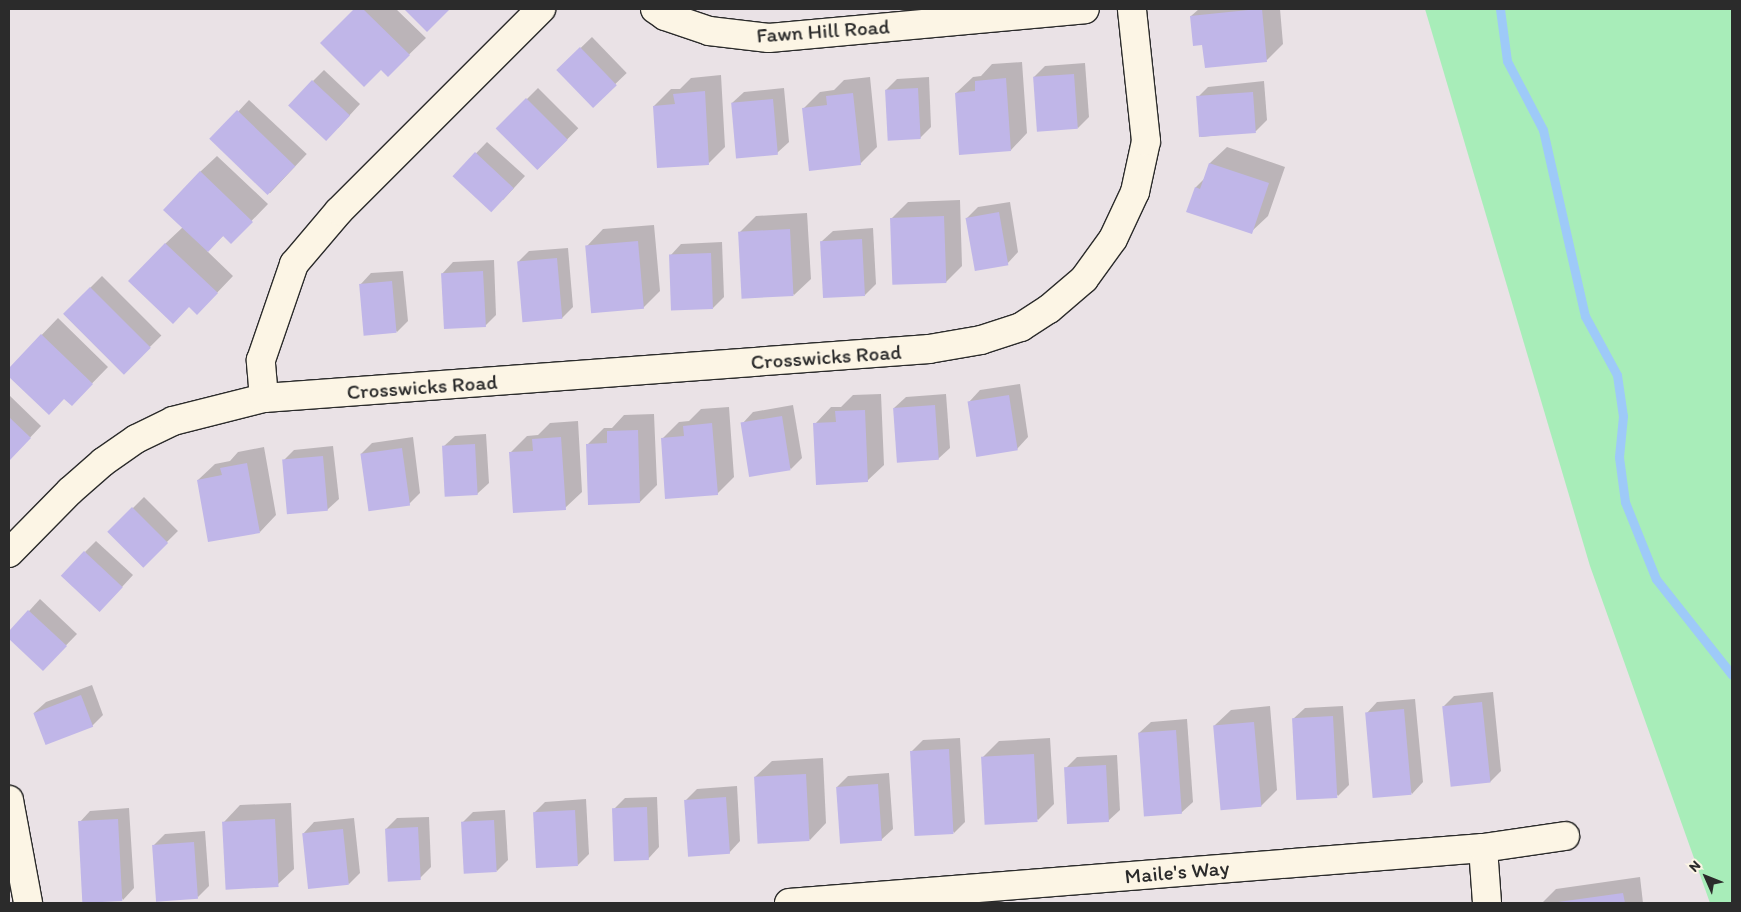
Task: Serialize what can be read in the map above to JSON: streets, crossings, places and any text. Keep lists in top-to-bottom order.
{
  "streets": {
    "street": ["Fawn Hill Road", "Crosswicks Road", "Maile's Way"]
  },
  "north": "top left"
}
